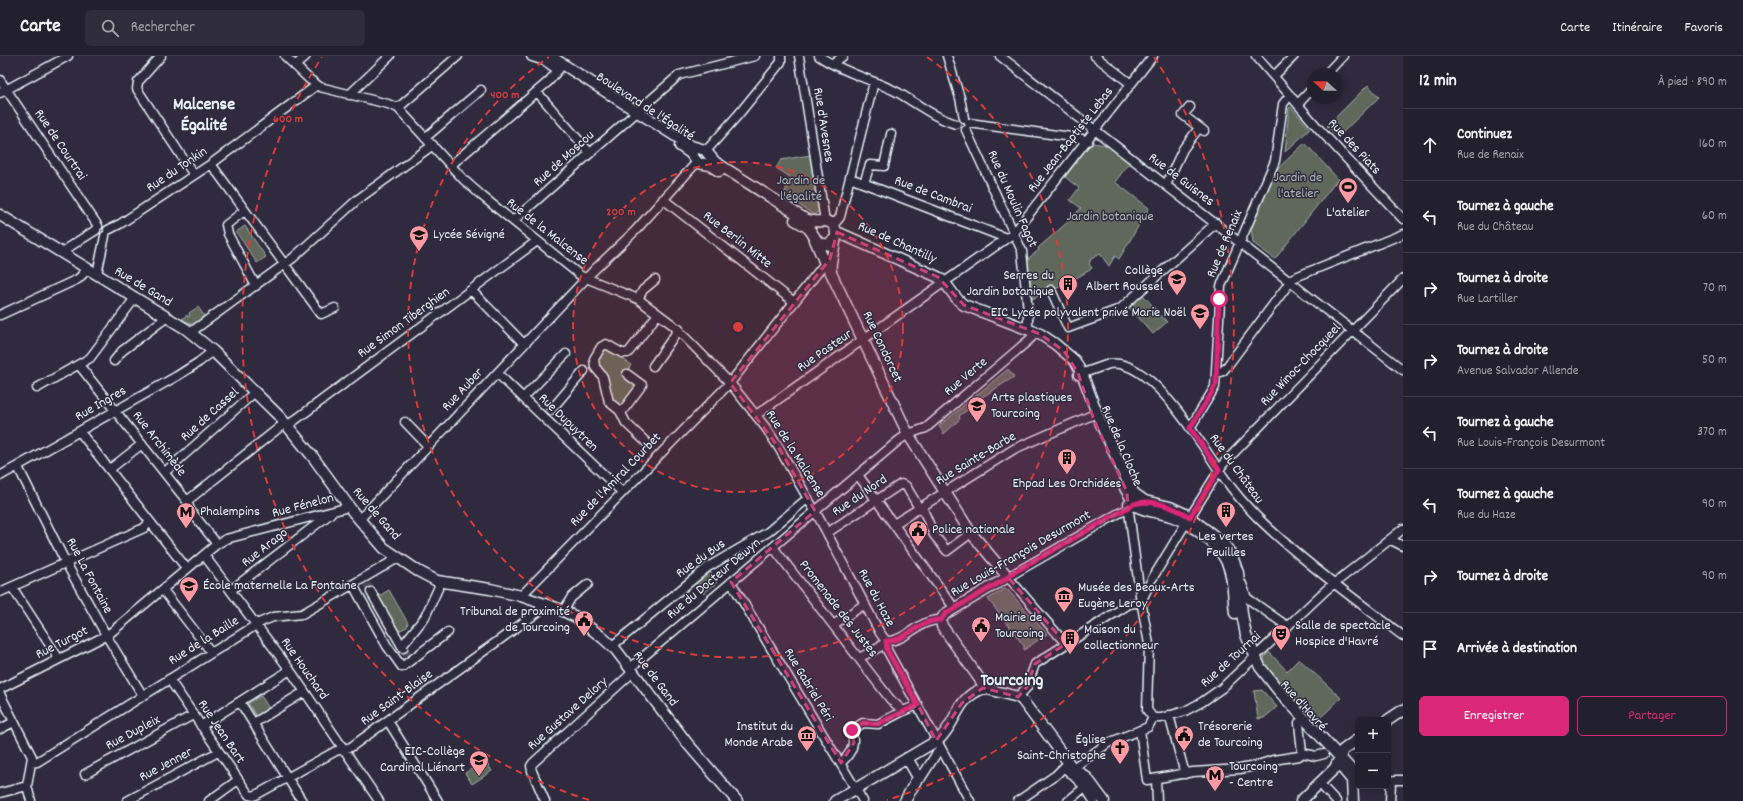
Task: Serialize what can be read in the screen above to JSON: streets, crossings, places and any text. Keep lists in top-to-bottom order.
{
  "streets": {
    "main road": [
      "Boulevard de l'Égalité",
      "Rue de Chantilly",
      "Rue de Gand",
      "Rue Condorcet",
      "Rue de la Cloche",
      "Rue Louis-François Desurmont",
      "Rue d'Havré"
    ],
    "street": [
      "Rue d'Avesnes",
      "Rue Jean-Baptiste Lebas",
      "Rue de Courtrai",
      "Rue des Piats",
      "Rue de Moscou",
      "Rue du Tonkin",
      "Rue de Guisnes",
      "Rue de Cambrai",
      "Rue du Moulin Fagot",
      "Rue de la Malcense",
      "Rue Berlin Mitte",
      "Rue de Renaix",
      "Rue Simon Tiberghien",
      "Rue Pasteur",
      "Rue Winoc-Chocqueel",
      "Rue Verte",
      "Rue Auber",
      "Rue Ingres",
      "Rue de Cassel",
      "Rue Dupuytren",
      "Rue Archimède",
      "Rue Sainte-Barbe",
      "Rue du Château",
      "Rue de l'Amiral Courbet",
      "Rue du Nord",
      "Rue Fénelon",
      "Rue Arago",
      "Rue du Bus",
      "Rue La Fontaine",
      "Rue du Docteur Dewyn",
      "Rue du Haze",
      "Promenade des Justes",
      "Rue de la Baille",
      "Rue Turgot",
      "Rue de Tournai",
      "Rue Houchard",
      "Rue Gabriel Péri",
      "Rue Saint-Blaise",
      "Rue Gustave Delory",
      "Rue Jean Bart",
      "Rue Dupleix",
      "Rue Jenner"
    ]
  },
  "crossings": [
    ["Boulevard de l'Égalité", "Rue d'Avesnes"],
    ["Boulevard de l'Égalité", "Rue de Moscou"],
    ["Boulevard de l'Égalité", "Rue de Chantilly"],
    ["Boulevard de l'Égalité", "Rue Condorcet"],
    ["Boulevard de l'Égalité", "Rue Auber"],
    ["Rue d'Avesnes", "Rue de Chantilly"],
    ["Rue d'Avesnes", "Rue Condorcet"],
    ["Rue Jean-Baptiste Lebas", "Rue de Guisnes"],
    ["Rue Jean-Baptiste Lebas", "Rue de Cambrai"],
    ["Rue Jean-Baptiste Lebas", "Rue du Moulin Fagot"],
    ["Rue Jean-Baptiste Lebas", "Rue Pasteur"],
    ["Rue des Piats", "Rue de Renaix"],
    ["Rue de Moscou", "Rue de la Malcense"],
    ["Rue de Guisnes", "Rue de Renaix"],
    ["Rue de Guisnes", "Rue Winoc-Chocqueel"],
    ["Rue de Cambrai", "Rue Pasteur"],
    ["Rue du Moulin Fagot", "Rue Verte"],
    ["Rue de la Malcense", "Rue Simon Tiberghien"],
    ["Rue de la Malcense", "Rue Pasteur"],
    ["Rue de la Malcense", "Rue Auber"],
    ["Rue de la Malcense", "Rue de l'Amiral Courbet"],
    ["Rue de la Malcense", "Rue du Bus"],
    ["Rue de la Malcense", "Rue du Docteur Dewyn"],
    ["Rue de la Malcense", "Rue du Haze"],
    ["Rue Berlin Mitte", "Rue Auber"],
    ["Rue Berlin Mitte", "Rue de l'Amiral Courbet"],
    ["Rue de Chantilly", "Rue Condorcet"],
    ["Rue de Chantilly", "Rue Pasteur"],
    ["Rue de Renaix", "Rue du Château"],
    ["Rue de Gand", "Rue Simon Tiberghien"],
    ["Rue de Gand", "Rue Auber"],
    ["Rue de Gand", "Rue Ingres"],
    ["Rue de Gand", "Rue de Cassel"],
    ["Rue de Gand", "Rue de l'Amiral Courbet"],
    ["Rue de Gand", "Rue Fénelon"],
    ["Rue de Gand", "Rue du Bus"],
    ["Rue de Gand", "Rue du Docteur Dewyn"],
    ["Rue de Gand", "Rue de la Baille"],
    ["Rue de Gand", "Rue Saint-Blaise"],
    ["Rue de Gand", "Rue Gustave Delory"],
    ["Rue Simon Tiberghien", "Rue Archimède"],
    ["Rue Condorcet", "Rue Pasteur"],
    ["Rue Condorcet", "Rue Verte"],
    ["Rue Condorcet", "Rue Sainte-Barbe"],
    ["Rue Condorcet", "Rue de l'Amiral Courbet"],
    ["Rue Condorcet", "Rue Louis-François Desurmont"],
    ["Rue Winoc-Chocqueel", "Rue de la Cloche"],
    ["Rue Winoc-Chocqueel", "Rue du Château"],
    ["Rue Verte", "Rue du Docteur Dewyn"],
    ["Rue Auber", "Rue Dupuytren"],
    ["Rue Ingres", "Rue Archimède"],
    ["Rue Ingres", "Rue La Fontaine"],
    ["Rue de Cassel", "Rue Archimède"],
    ["Rue Dupuytren", "Rue de l'Amiral Courbet"],
    ["Rue Archimède", "Rue Fénelon"],
    ["Rue de la Cloche", "Rue Sainte-Barbe"],
    ["Rue de la Cloche", "Rue du Château"],
    ["Rue de la Cloche", "Rue Louis-François Desurmont"],
    ["Rue de la Cloche", "Rue de Tournai"],
    ["Rue Sainte-Barbe", "Rue du Nord"],
    ["Rue du Château", "Rue de Tournai"],
    ["Rue du Nord", "Rue du Haze"],
    ["Rue Fénelon", "Rue Arago"],
    ["Rue Fénelon", "Rue Turgot"],
    ["Rue Fénelon", "Rue Houchard"],
    ["Rue Arago", "Rue Houchard"],
    ["Rue Louis-François Desurmont", "Rue du Haze"],
    ["Rue Louis-François Desurmont", "Promenade des Justes"],
    ["Rue La Fontaine", "Rue de la Baille"],
    ["Rue La Fontaine", "Rue Turgot"],
    ["Rue du Docteur Dewyn", "Rue du Haze"],
    ["Rue du Docteur Dewyn", "Promenade des Justes"],
    ["Rue du Docteur Dewyn", "Rue Gabriel Péri"],
    ["Rue du Docteur Dewyn", "Rue Gustave Delory"],
    ["Rue de la Baille", "Rue Houchard"],
    ["Rue de la Baille", "Rue Jean Bart"],
    ["Rue Turgot", "Rue Houchard"],
    ["Rue de Tournai", "Rue d'Havré"],
    ["Rue Houchard", "Rue Saint-Blaise"],
    ["Rue Saint-Blaise", "Rue Jean Bart"],
    ["Rue Jean Bart", "Rue Dupleix"],
    ["Rue Jean Bart", "Rue Jenner"]
  ],
  "districts": ["Malcense Égalité", "Tourcoing"],
  "parks": ["Jardin de l'atelier", "Jardin de l'égalité", "Jardin botanique"],
  "places": {
    "sports": ["L'atelier"],
    "school or university": [
      "Lycée Sévigné",
      "Collège Albert Roussel",
      "EIC Lycée polyvalent privé Marie Noël",
      "Arts plastiques Tourcoing",
      "École maternelle La Fontaine",
      "EIC-Collège Cardinal Liénart"
    ],
    "building": [
      "Serres du Jardin botanique",
      "Ehpad Les Orchidées",
      "Les vertes Feuilles",
      "Maison du collectionneur"
    ],
    "metro station": ["Phalempins", "Tourcoing - Centre"],
    "public building": [
      "Police nationale",
      "Tribunal de proximité de Tourcoing",
      "Mairie de Tourcoing",
      "Trésorerie de Tourcoing"
    ],
    "museum": ["Musée des Beaux-Arts Eugène Leroy", "Institut du Monde Arabe"],
    "theatre": ["Salle de spectacle Hospice d'Havré"],
    "church": ["Église Saint-Christophe"]
  },
  "north": "left",
  "page": {
    "header": "Carte",
    "search": "Rechercher",
    "nav": ["Carte", "Itinéraire", "Favoris"],
    "heading": ["12 min", "À pied · 890 m"],
    "list": [
      ["Continuez", "Rue de Renaix", "160 m"],
      ["Tournez à gauche", "Rue du Château", "60 m"],
      ["Tournez à droite", "Rue Lartiller", "70 m"],
      ["Tournez à droite", "Avenue Salvador Allende", "50 m"],
      ["Tournez à gauche", "Rue Louis-François Desurmont", "370 m"],
      ["Tournez à gauche", "Rue du Haze", "90 m"],
      ["Tournez à droite", "90 m"],
      "Arrivée à destination"
    ],
    "buttons": ["Enregistrer", "Partager"],
    "map_buttons": ["+", "−"]
  },
  "rings": ["400 m", "600 m", "200 m"]
}
